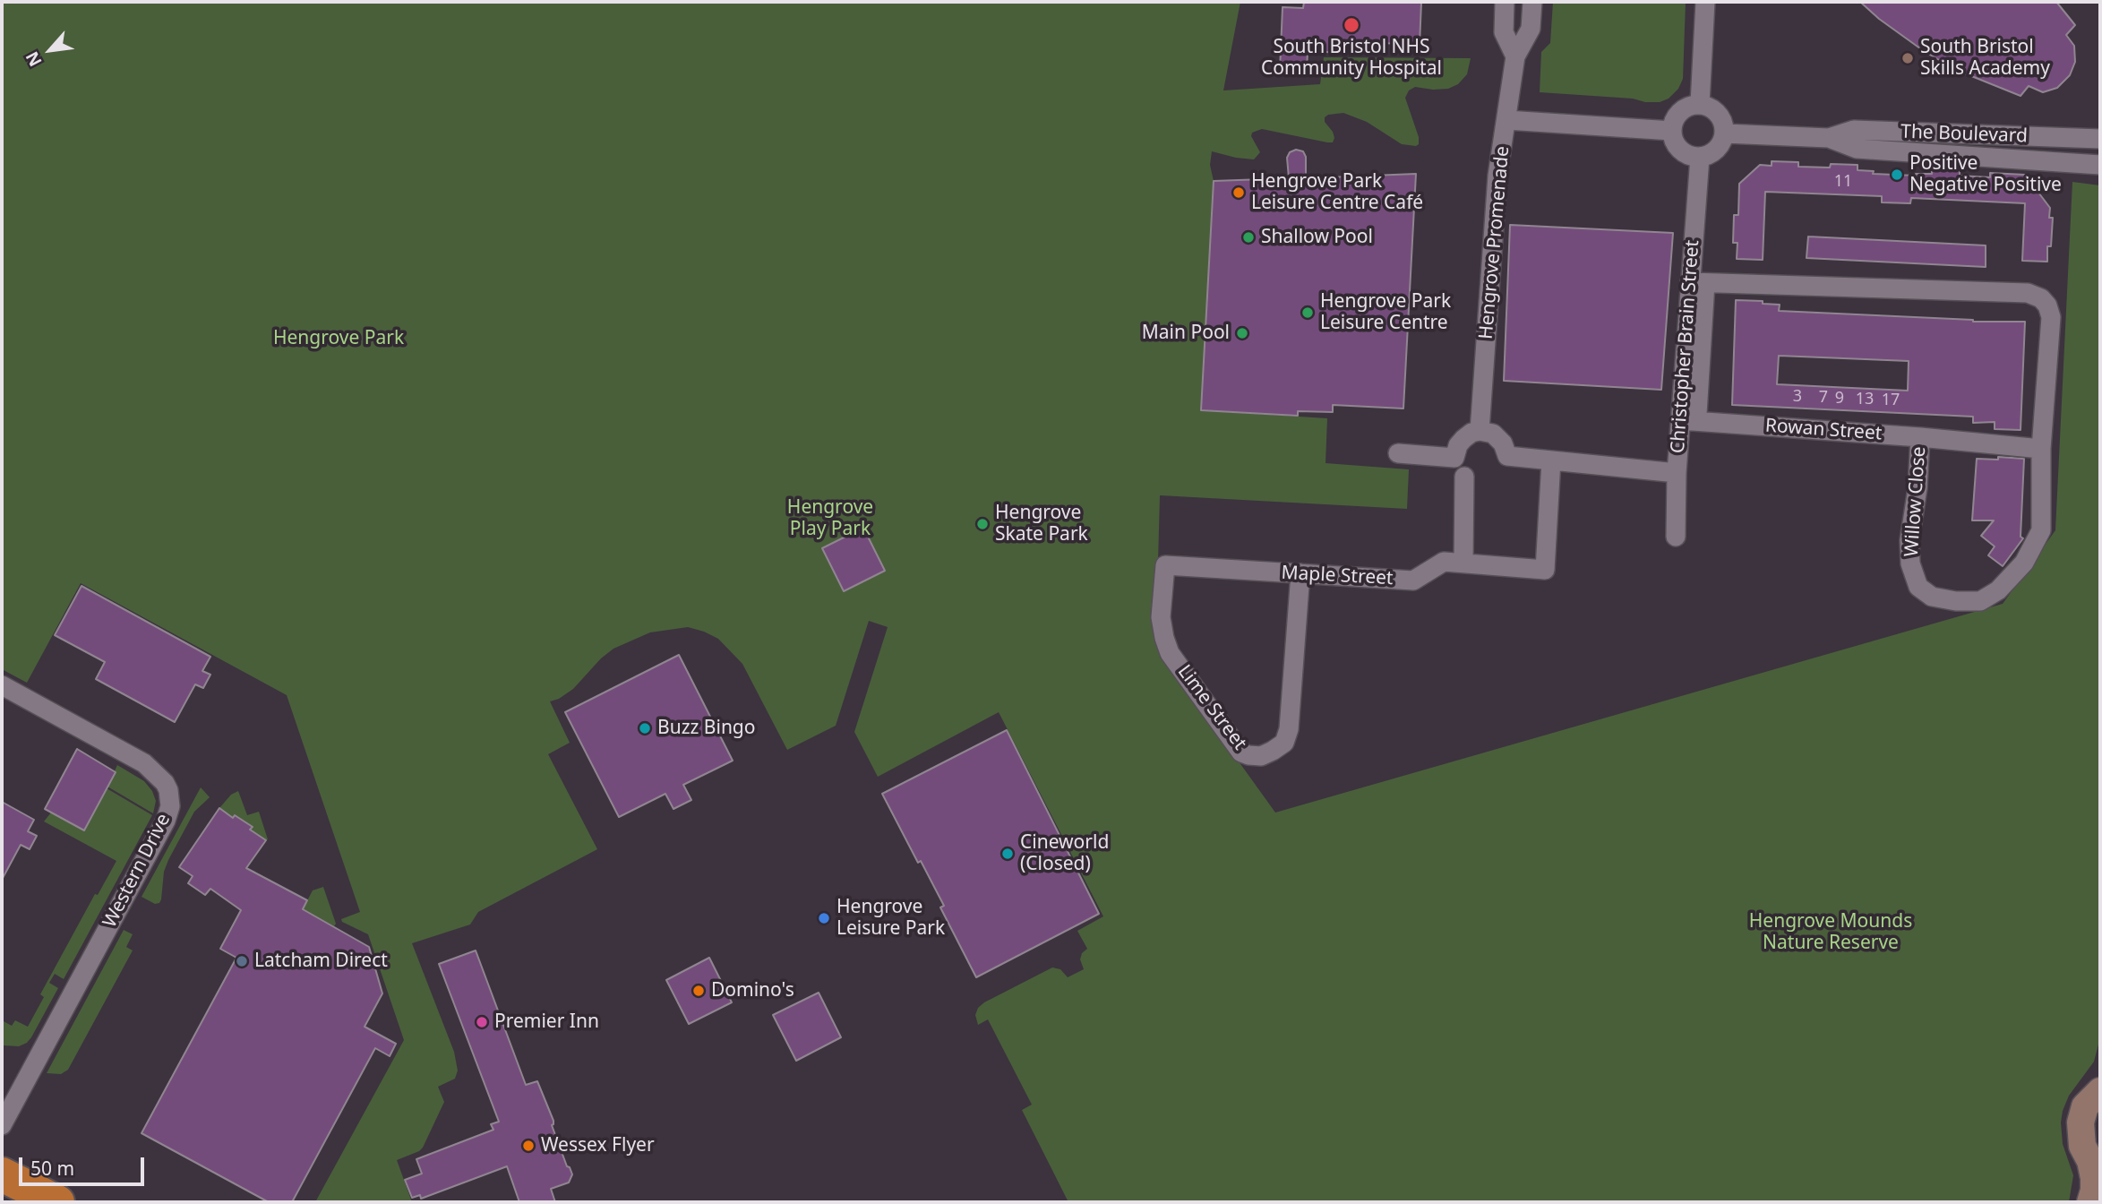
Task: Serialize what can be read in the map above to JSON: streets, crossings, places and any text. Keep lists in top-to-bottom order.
{
  "streets": {
    "street": [
      "The Boulevard",
      "Hengrove Promenade",
      "Christopher Brain Street",
      "Rowan Street",
      "Willow Close",
      "Maple Street",
      "Lime Street",
      "Western Drive"
    ]
  },
  "crossings": [
    ["The Boulevard", "Christopher Brain Street"],
    ["Christopher Brain Street", "Rowan Street"],
    ["Rowan Street", "Willow Close"],
    ["Maple Street", "Lime Street"]
  ],
  "parks": ["Hengrove Park", "Hengrove Play Park", "Hengrove Mounds Nature Reserve"],
  "places": [
    "South Bristol NHS Community Hospital",
    "South Bristol Skills Academy",
    "Positive Negative Positive",
    "Hengrove Park Leisure Centre Café",
    "Shallow Pool",
    "Hengrove Park Leisure Centre",
    "Main Pool",
    "Hengrove Skate Park",
    "Buzz Bingo",
    "Cineworld (Closed)",
    "Hengrove Leisure Park",
    "Latcham Direct",
    "Domino's",
    "Premier Inn",
    "Wessex Flyer"
  ],
  "house_numbers": [
    "11",
    "3",
    "7",
    "9",
    "13",
    "17"
  ],
  "scale_bar": "50 m",
  "north": "bottom left"
}
